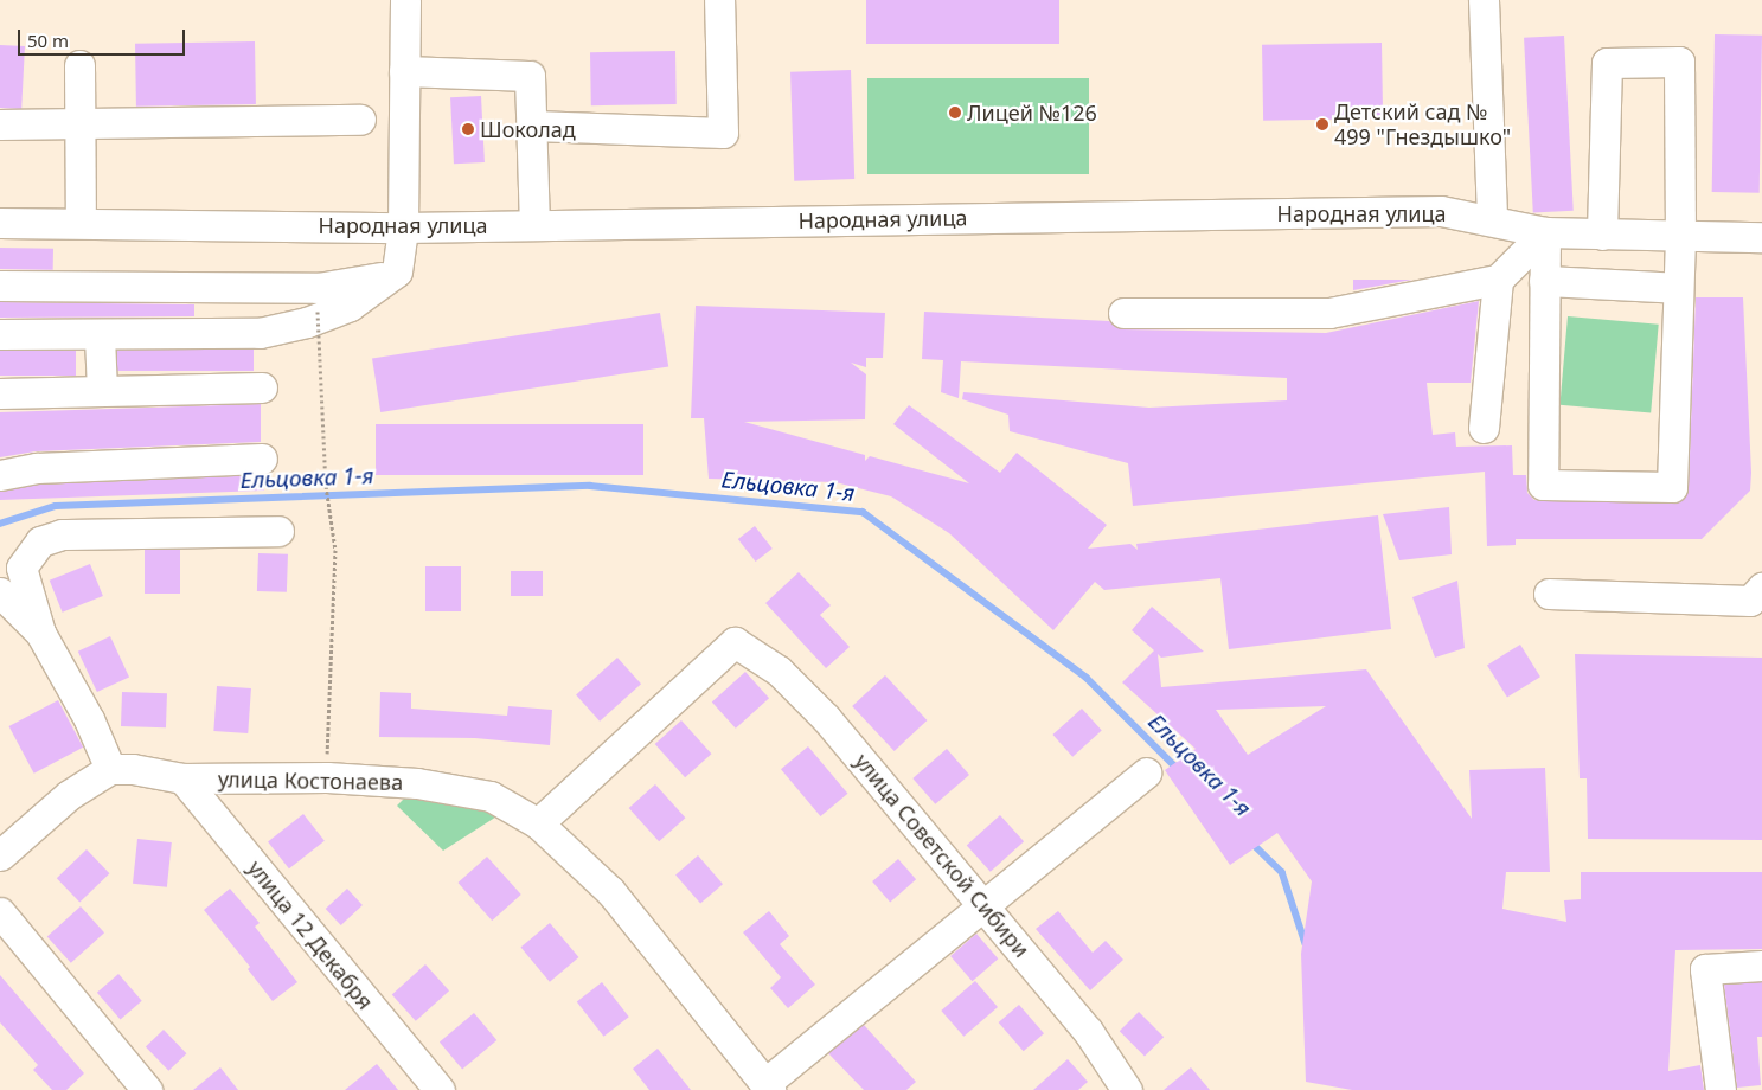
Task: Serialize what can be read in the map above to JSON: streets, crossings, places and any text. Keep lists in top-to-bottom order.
{
  "streets": {
    "street": [
      "Народная улица",
      "улица Костонаева",
      "улица Советской Сибири",
      "улица 12 Декабря"
    ]
  },
  "crossings": [
    ["улица Костонаева", "улица Советской Сибири"],
    ["улица Костонаева", "улица 12 Декабря"]
  ],
  "water": ["Ельцовка 1-я"],
  "places": ["Лицей №126", "Детский сад № 499 \"Гнездышко\"", "Шоколад"],
  "scale_bar": "50 m"
}
